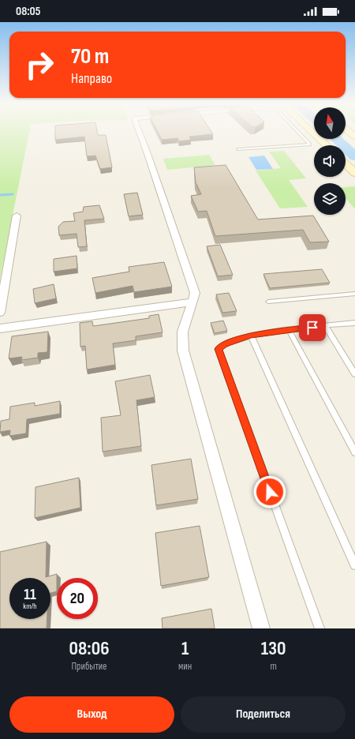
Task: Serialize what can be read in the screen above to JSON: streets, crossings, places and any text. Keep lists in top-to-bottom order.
{
  "north": "top",
  "page": {
    "status": "08:05",
    "turn": ["70 m", "Направо"],
    "speed": "11 km/h",
    "limit": "20",
    "eta": [
      "08:06",
      "Прибытие",
      "1",
      "мин",
      "130",
      "m"
    ],
    "buttons": ["Выход", "Поделиться"]
  }
}
